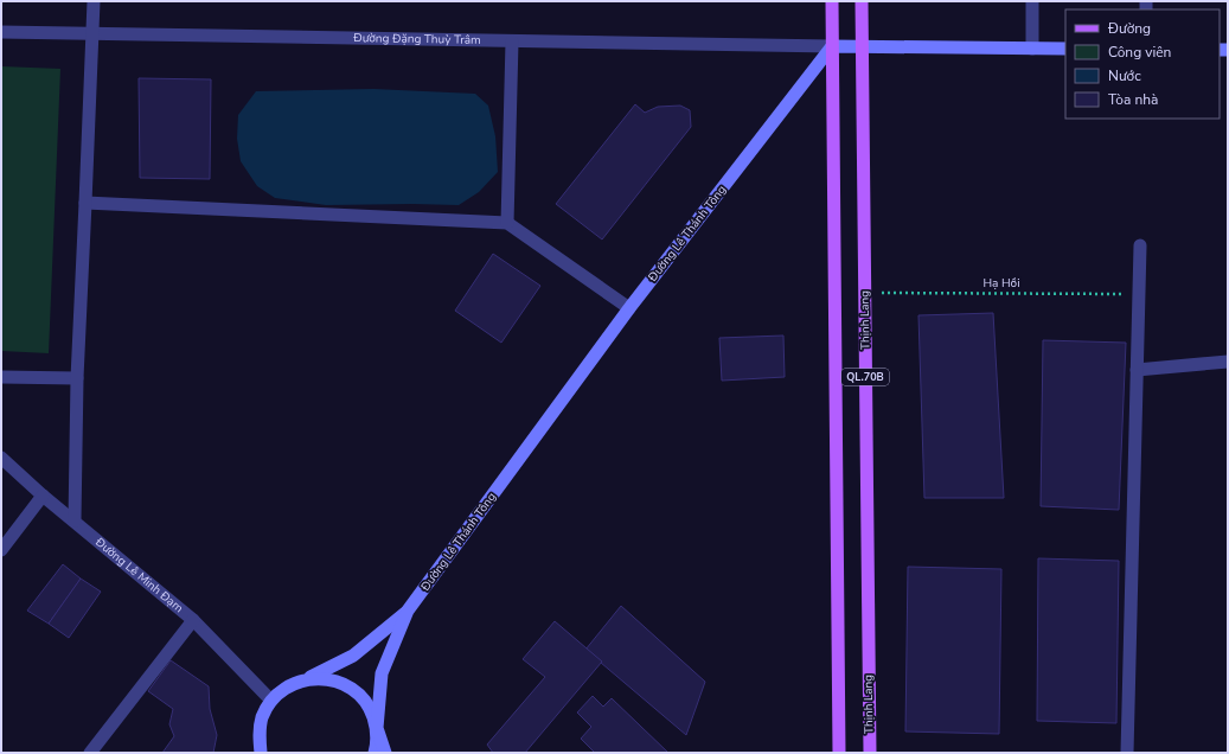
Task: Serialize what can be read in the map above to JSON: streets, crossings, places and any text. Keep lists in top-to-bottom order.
{
  "streets": {
    "main road": ["Đường Lê Thánh Tông", "Thịnh Lang", "QL.70B"],
    "street": ["Đường Đặng Thuỳ Trâm", "Đường Lê Minh Đạm"],
    "path": ["Hạ Hồi"]
  },
  "crossings": [
    ["Đường Đặng Thuỳ Trâm", "Đường Lê Thánh Tông"],
    ["Đường Đặng Thuỳ Trâm", "QL.70B"],
    ["Đường Lê Thánh Tông", "QL.70B"],
    ["Đường Lê Thánh Tông", "Đường Lê Minh Đạm"],
    ["Hạ Hồi", "Thịnh Lang"]
  ],
  "legend": [
    "Đường",
    "Công viên",
    "Nước",
    "Tòa nhà"
  ]
}
